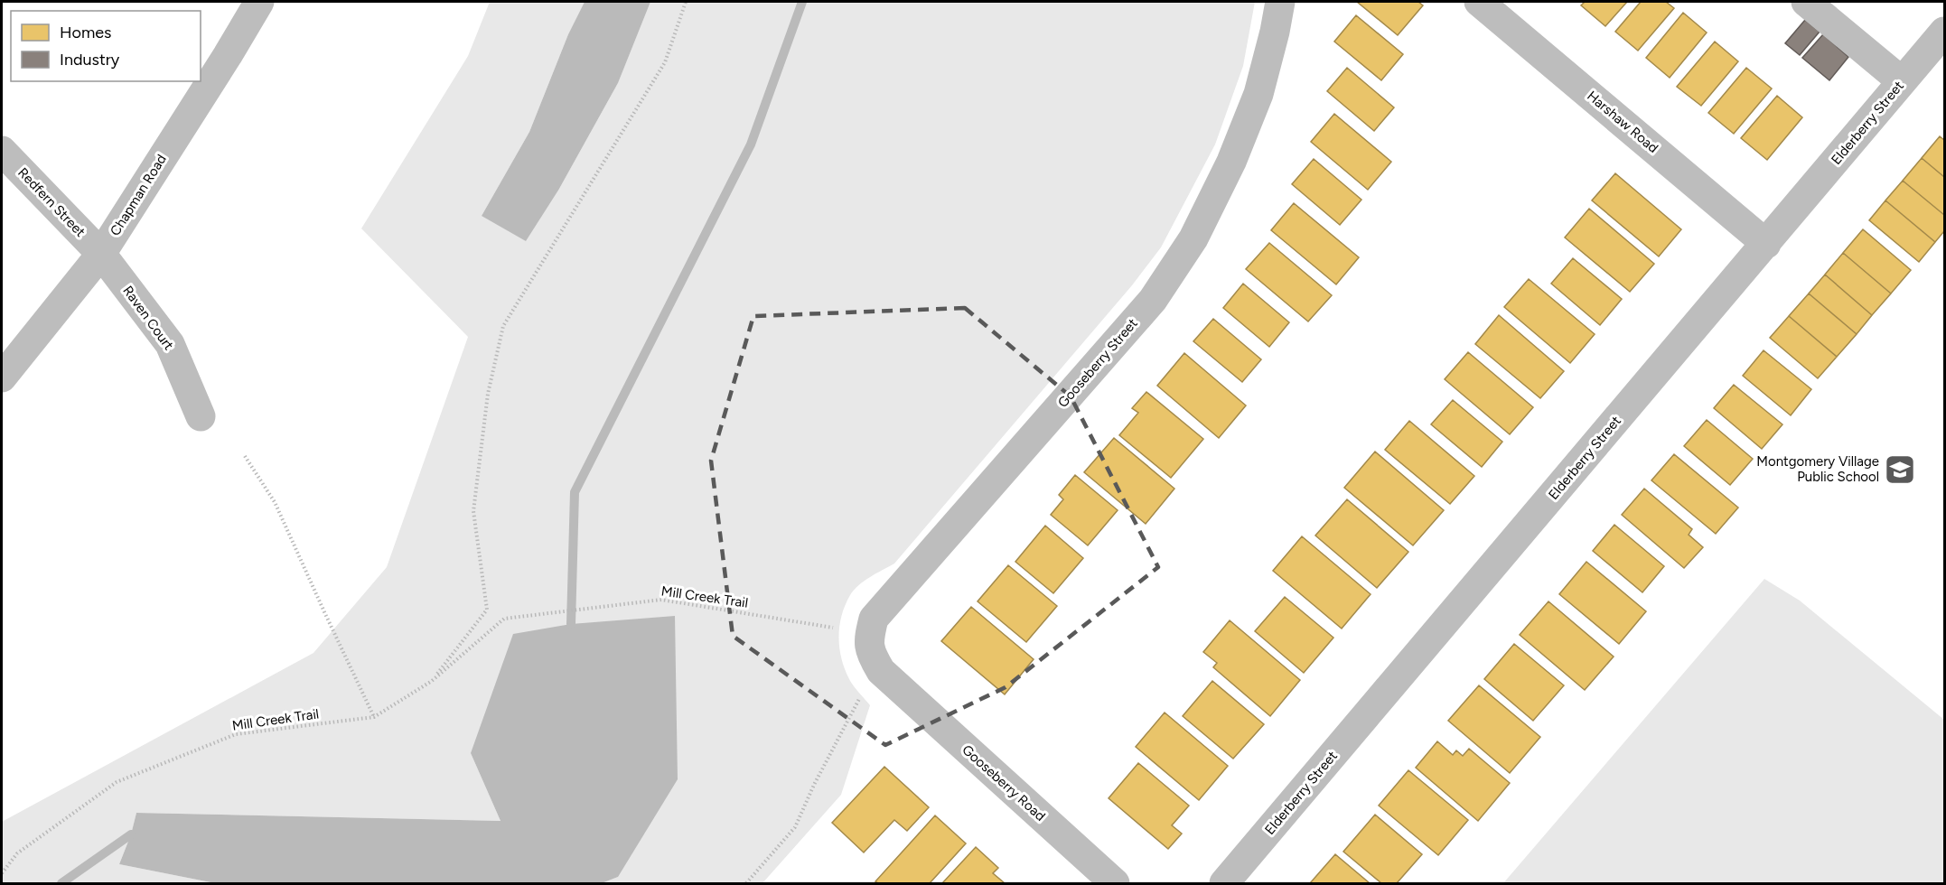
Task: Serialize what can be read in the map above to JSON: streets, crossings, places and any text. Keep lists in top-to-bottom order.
{
  "streets": {
    "street": [
      "Harshaw Road",
      "Elderberry Street",
      "Chapman Road",
      "Redfern Street",
      "Raven Court",
      "Gooseberry Street",
      "Gooseberry Road"
    ],
    "path": ["Mill Creek Trail"]
  },
  "crossings": [
    ["Harshaw Road", "Elderberry Street"],
    ["Chapman Road", "Redfern Street"],
    ["Chapman Road", "Raven Court"],
    ["Redfern Street", "Raven Court"],
    ["Gooseberry Street", "Gooseberry Road"]
  ],
  "places": {
    "school or university": ["Montgomery Village Public School"]
  },
  "legend": ["Homes", "Industry"]
}
